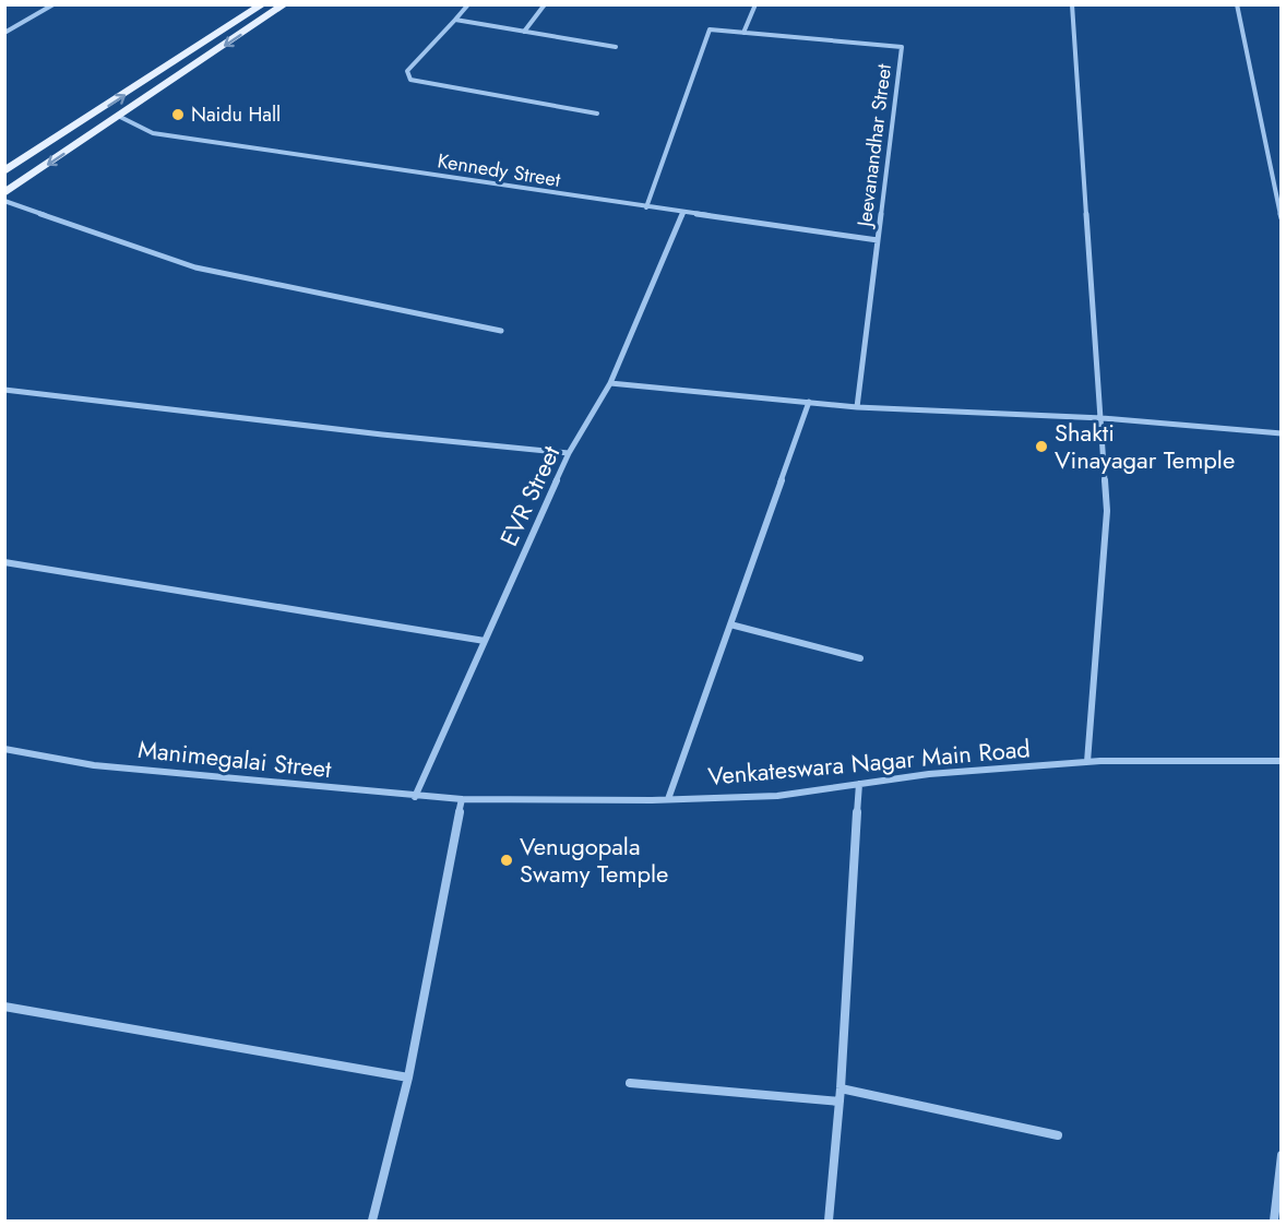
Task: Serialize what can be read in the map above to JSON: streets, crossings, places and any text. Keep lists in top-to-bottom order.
{
  "streets": {
    "street": [
      "Jeevanandhar Street",
      "Kennedy Street",
      "EVR Street",
      "Manimegalai Street",
      "Venkateswara Nagar Main Road"
    ]
  },
  "crossings": [
    ["Jeevanandhar Street", "Kennedy Street"],
    ["Kennedy Street", "EVR Street"],
    ["EVR Street", "Manimegalai Street"],
    ["Manimegalai Street", "Venkateswara Nagar Main Road"]
  ],
  "places": ["Naidu Hall", "Shakti Vinayagar Temple", "Venugopala Swamy Temple"]
}
